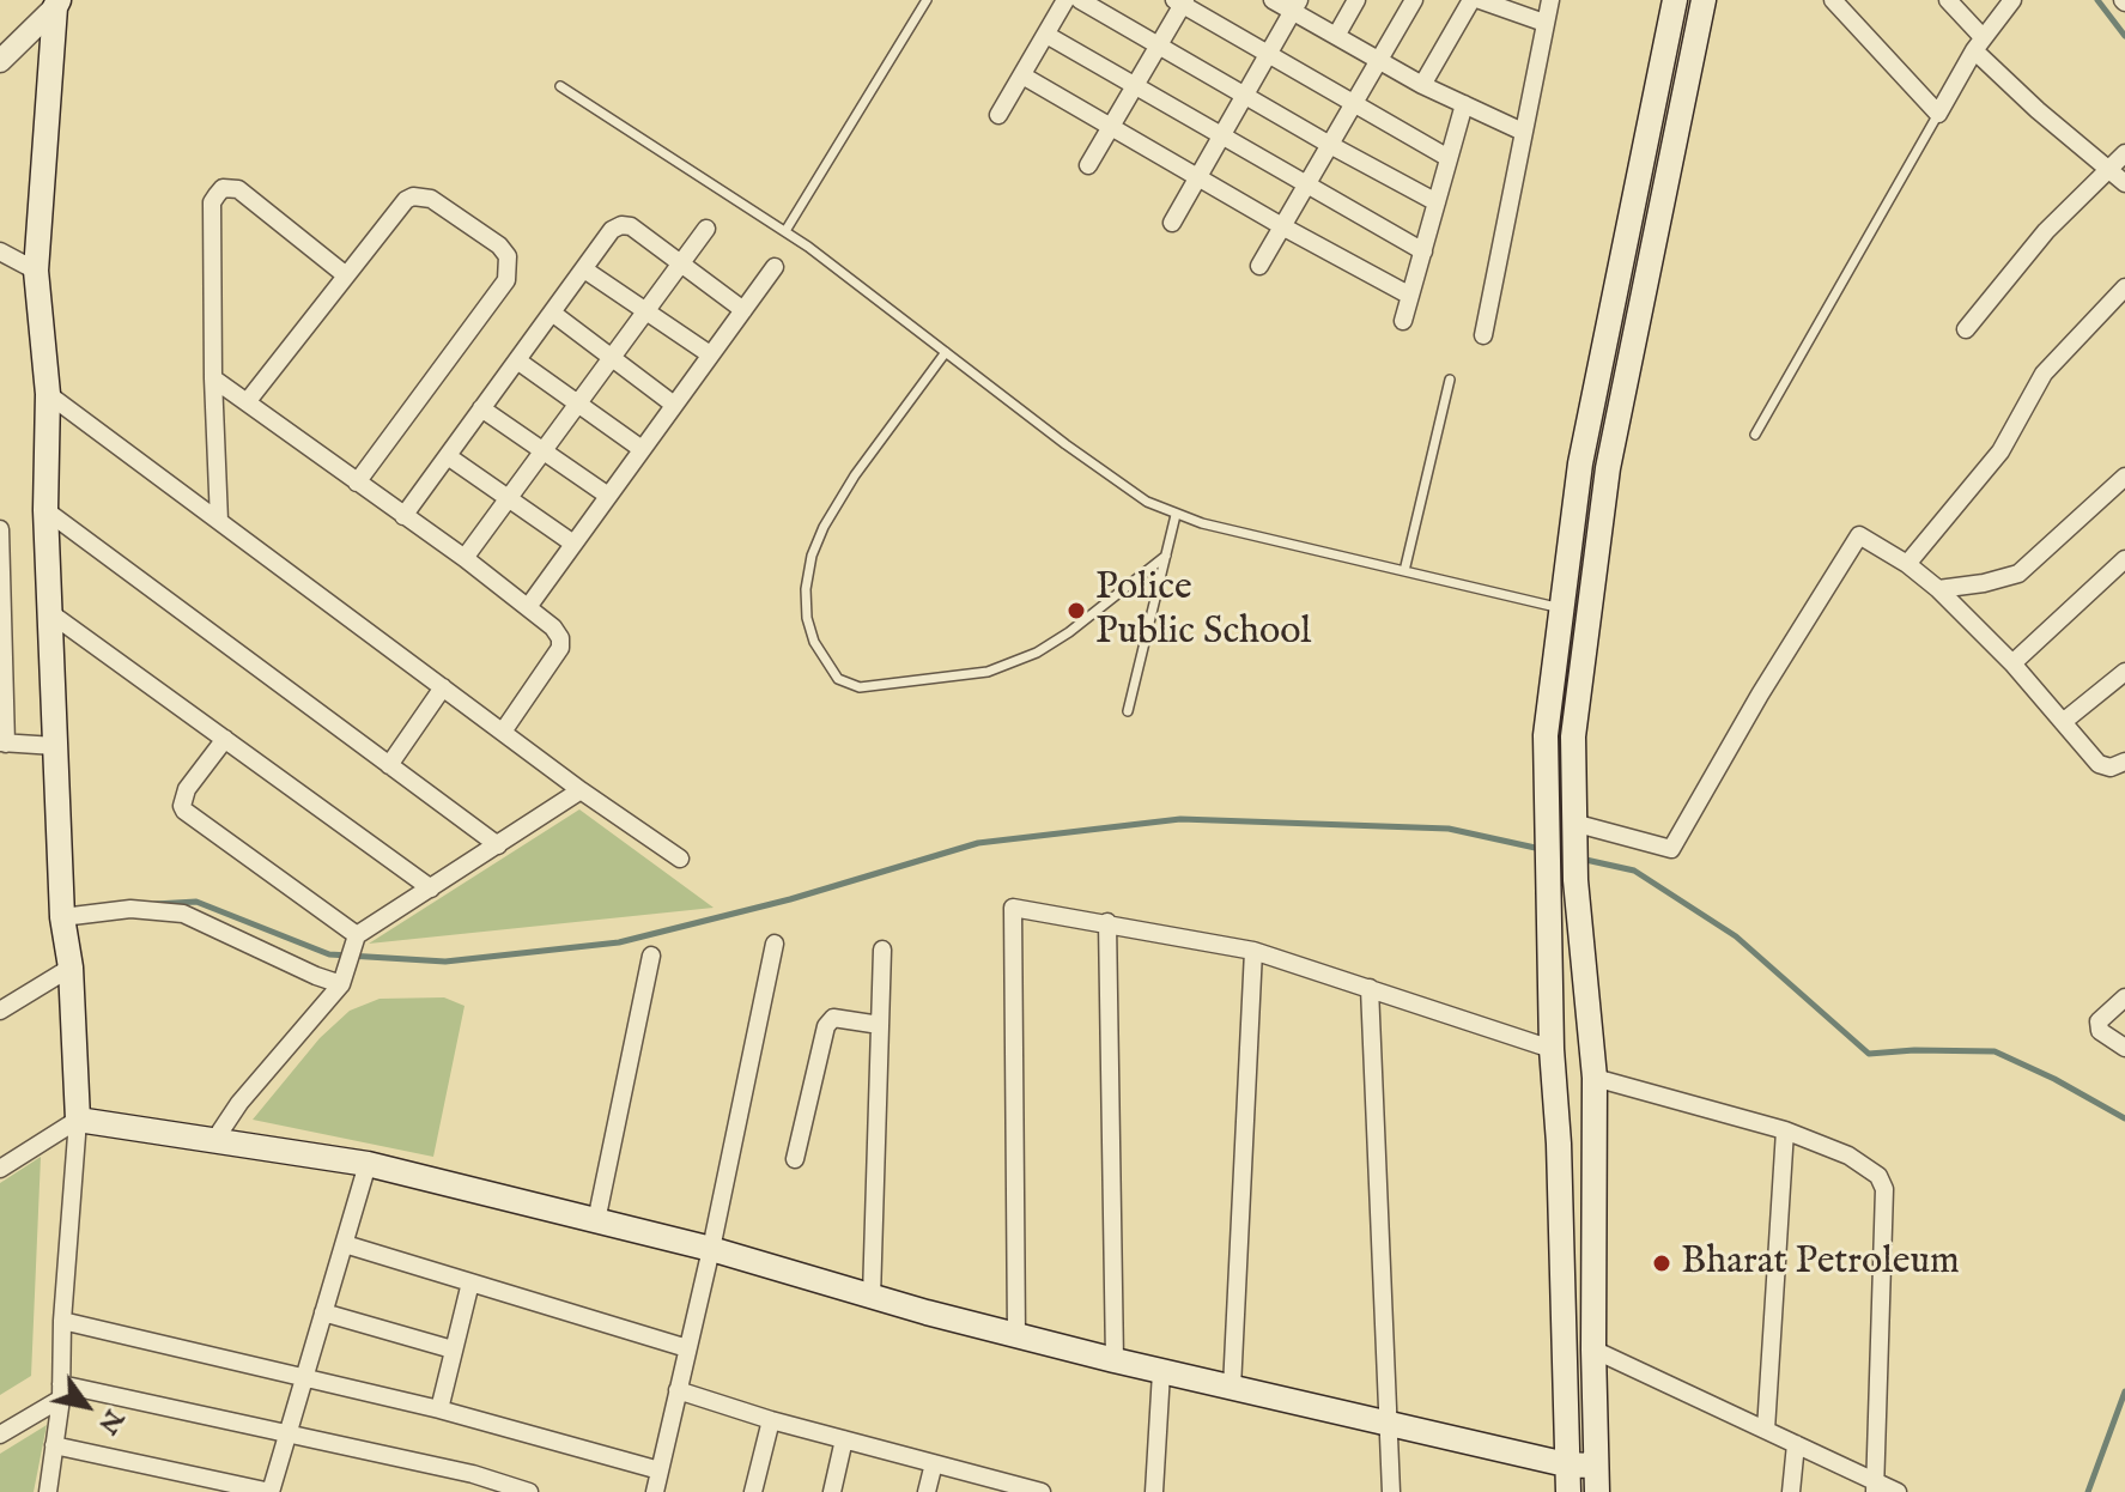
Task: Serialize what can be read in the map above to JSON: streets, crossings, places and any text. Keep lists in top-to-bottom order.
{
  "places": ["Police Public School", "Bharat Petroleum"],
  "north": "bottom right"
}
